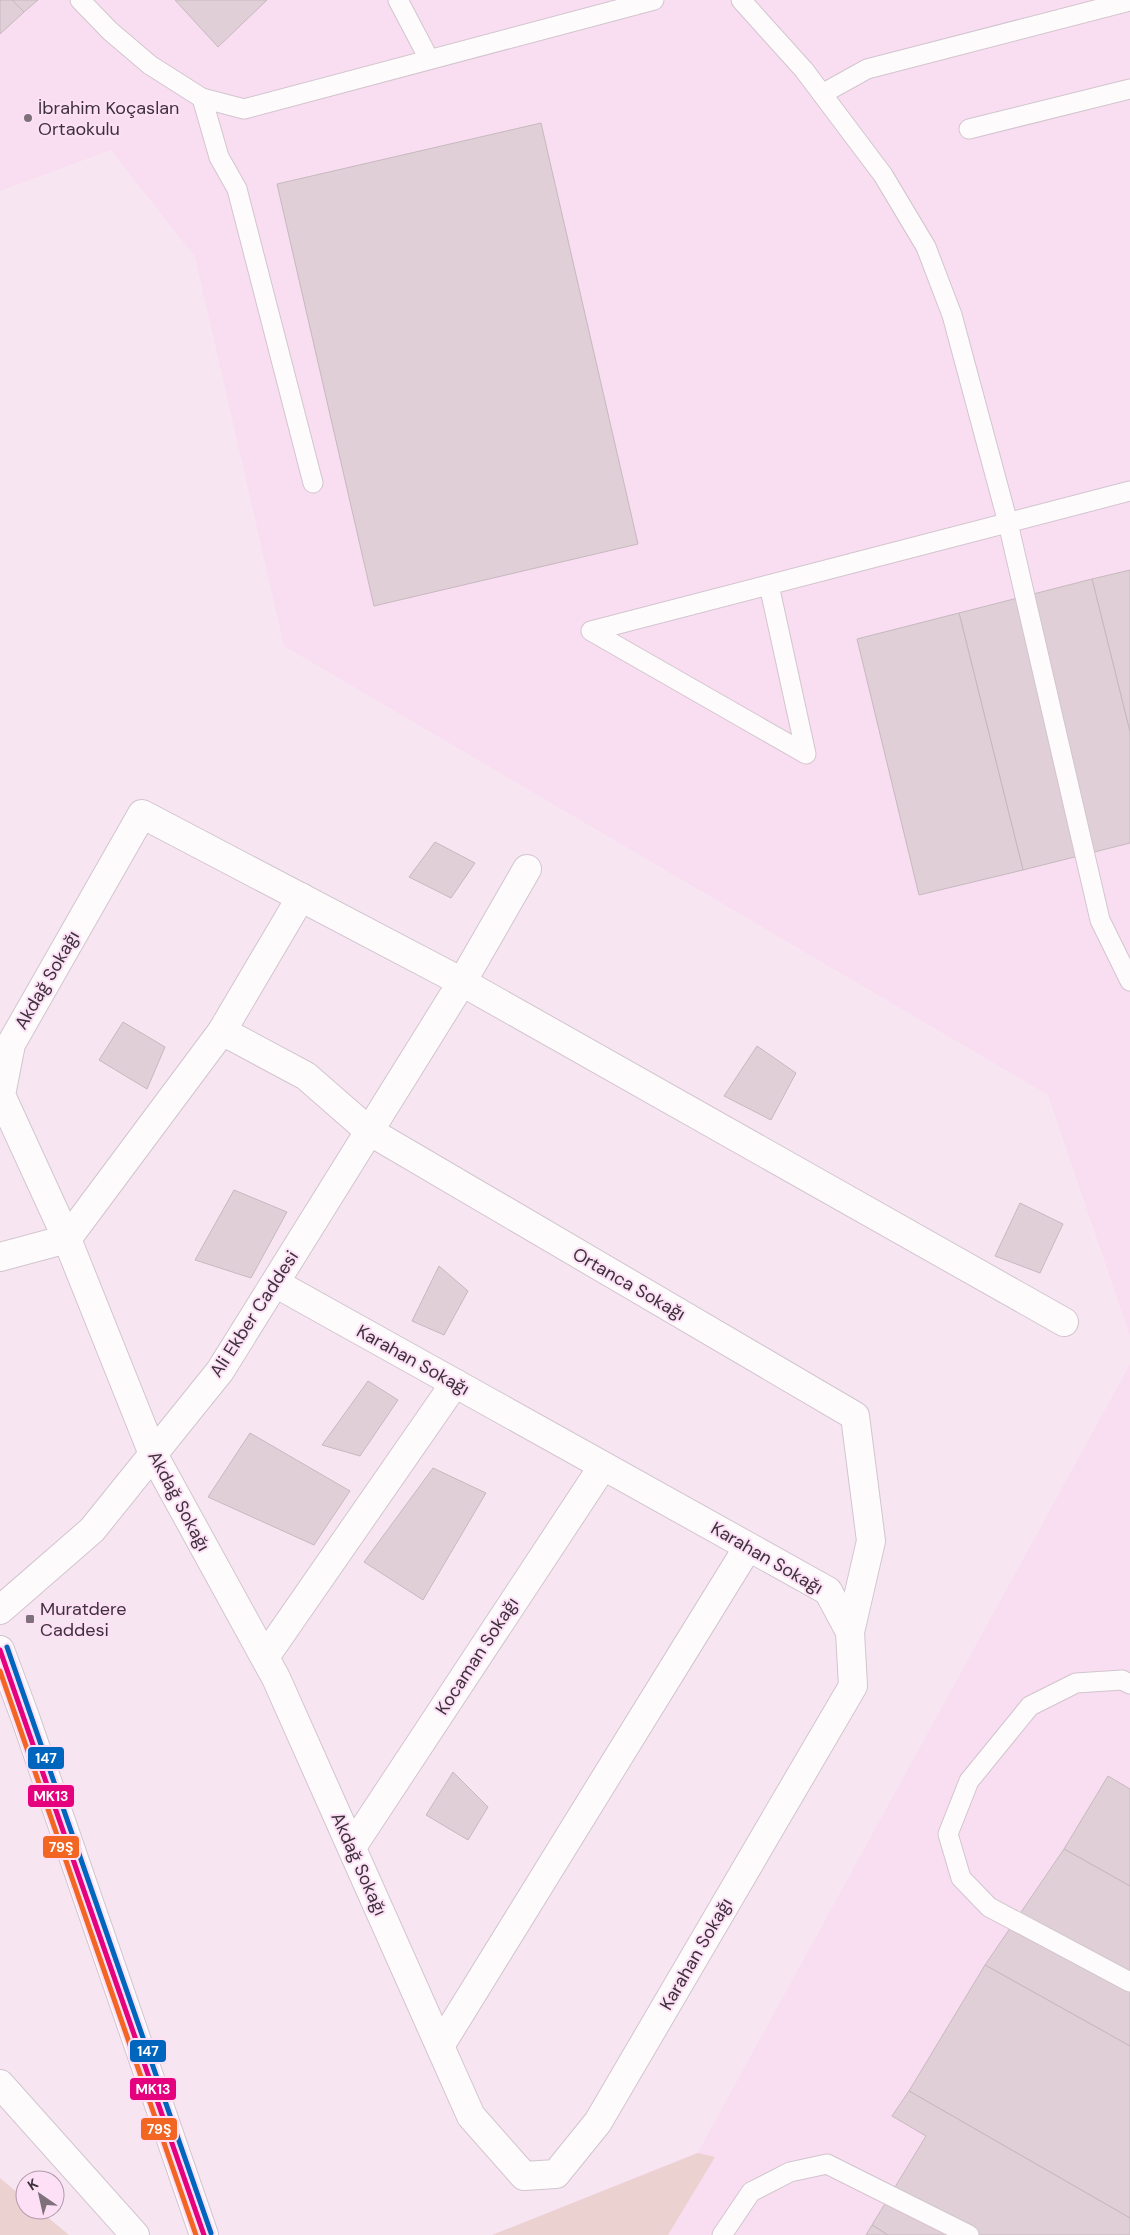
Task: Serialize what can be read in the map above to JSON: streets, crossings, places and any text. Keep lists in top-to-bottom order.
{
  "streets": {
    "street": [
      "Akdağ Sokağı",
      "Ortanca Sokağı",
      "Ali Ekber Caddesi",
      "Karahan Sokağı",
      "Kocaman Sokağı"
    ]
  },
  "crossings": [
    ["Akdağ Sokağı", "Ali Ekber Caddesi"],
    ["Akdağ Sokağı", "Karahan Sokağı"],
    ["Akdağ Sokağı", "Kocaman Sokağı"],
    ["Ortanca Sokağı", "Ali Ekber Caddesi"],
    ["Ortanca Sokağı", "Karahan Sokağı"],
    ["Ali Ekber Caddesi", "Karahan Sokağı"],
    ["Karahan Sokağı", "Kocaman Sokağı"]
  ],
  "places": {
    "other": ["İbrahim Koçaslan Ortaokulu"],
    "transit": ["Muratdere Caddesi"]
  },
  "lines": ["transit line 147", "transit line MK13", "transit line 79Ş"],
  "north": "top left"
}
